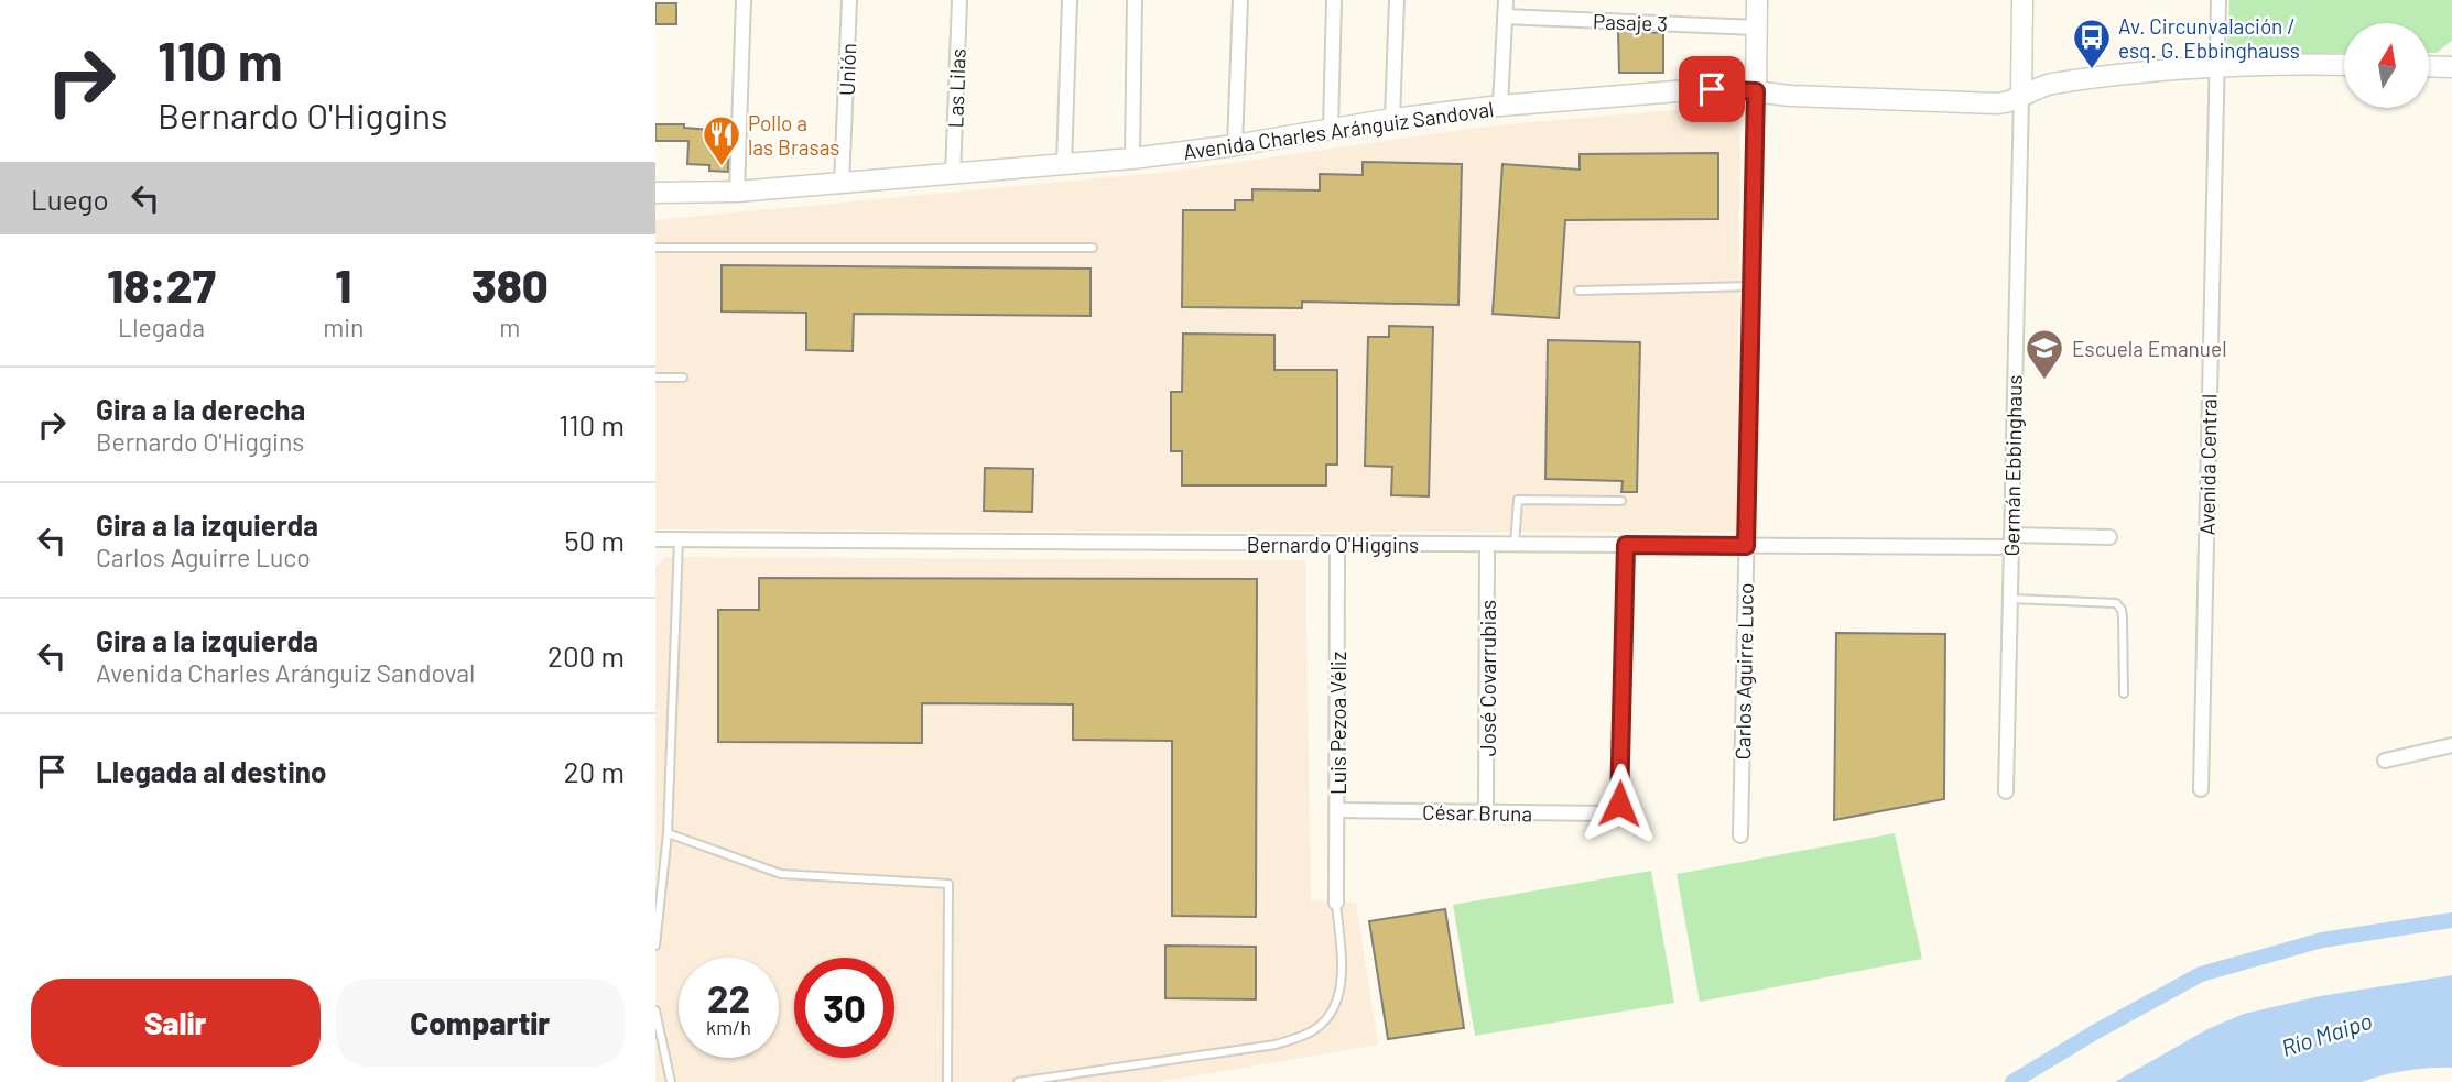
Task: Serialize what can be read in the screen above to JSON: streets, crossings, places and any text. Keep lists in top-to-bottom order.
{
  "streets": {
    "street": [
      "Pasaje 3",
      "Unión",
      "Las Lilas",
      "Avenida Charles Aránguiz Sandoval",
      "Avenida Central",
      "Germán Ebbinghaus",
      "Bernardo O'Higgins",
      "Carlos Aguirre Luco",
      "José Covarrubias",
      "Luis Pezoa Véliz",
      "César Bruna"
    ]
  },
  "crossings": [
    ["Pasaje 3", "Carlos Aguirre Luco"],
    ["Unión", "Avenida Charles Aránguiz Sandoval"],
    ["Las Lilas", "Avenida Charles Aránguiz Sandoval"],
    ["Avenida Charles Aránguiz Sandoval", "Avenida Central"],
    ["Avenida Charles Aránguiz Sandoval", "Germán Ebbinghaus"],
    ["Avenida Charles Aránguiz Sandoval", "Carlos Aguirre Luco"],
    ["Germán Ebbinghaus", "Bernardo O'Higgins"],
    ["Bernardo O'Higgins", "Carlos Aguirre Luco"],
    ["Bernardo O'Higgins", "José Covarrubias"],
    ["Bernardo O'Higgins", "Luis Pezoa Véliz"],
    ["Bernardo O'Higgins", "César Bruna"],
    ["José Covarrubias", "César Bruna"],
    ["Luis Pezoa Véliz", "César Bruna"]
  ],
  "water": ["Río Maipo"],
  "places": {
    "bus stop": ["Av. Circunvalación / esq. G. Ebbinghauss"],
    "restaurant": ["Pollo a las Brasas"],
    "school or university": ["Escuela Emanuel"]
  },
  "north": "top",
  "page": {
    "turn": ["110 m", "Bernardo O'Higgins"],
    "then": "Luego",
    "eta": [
      "18:27",
      "Llegada",
      "1",
      "min",
      "380",
      "m"
    ],
    "list": [
      {
        "name": "Gira a la derecha",
        "note": "Bernardo O'Higgins",
        "value": "110 m"
      },
      {
        "name": "Gira a la izquierda",
        "note": "Carlos Aguirre Luco",
        "value": "50 m"
      },
      {
        "name": "Gira a la izquierda",
        "note": "Avenida Charles Aránguiz Sandoval",
        "value": "200 m"
      },
      {
        "name": "Llegada al destino",
        "value": "20 m"
      }
    ],
    "speed": "22 km/h",
    "limit": "30",
    "buttons": ["Salir", "Compartir"]
  }
}
